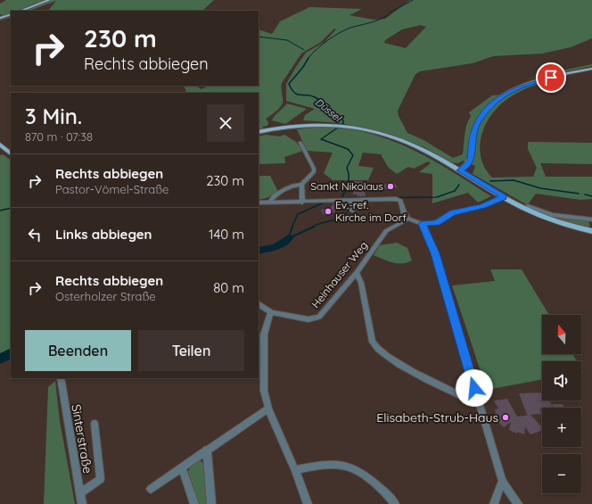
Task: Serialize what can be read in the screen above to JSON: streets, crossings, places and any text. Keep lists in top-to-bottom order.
{
  "streets": {
    "street": ["Heinhauser Weg", "Sinterstraße"]
  },
  "water": ["Düssel"],
  "places": ["Sankt Nikolaus", "Ev.-ref. Kirche im Dorf", "Elisabeth-Strub-Haus"],
  "north": "top",
  "page": {
    "turn": ["230 m", "Rechts abbiegen"],
    "heading": ["3 Min.", "870 m · 07:38"],
    "list": [
      {
        "name": "Rechts abbiegen",
        "note": "Pastor-Vömel-Straße",
        "value": "230 m"
      },
      {
        "name": "Links abbiegen",
        "value": "140 m"
      },
      {
        "name": "Rechts abbiegen",
        "note": "Osterholzer Straße",
        "value": "80 m"
      }
    ],
    "map_buttons": ["+", "−"],
    "buttons": ["Beenden", "Teilen"]
  }
}
